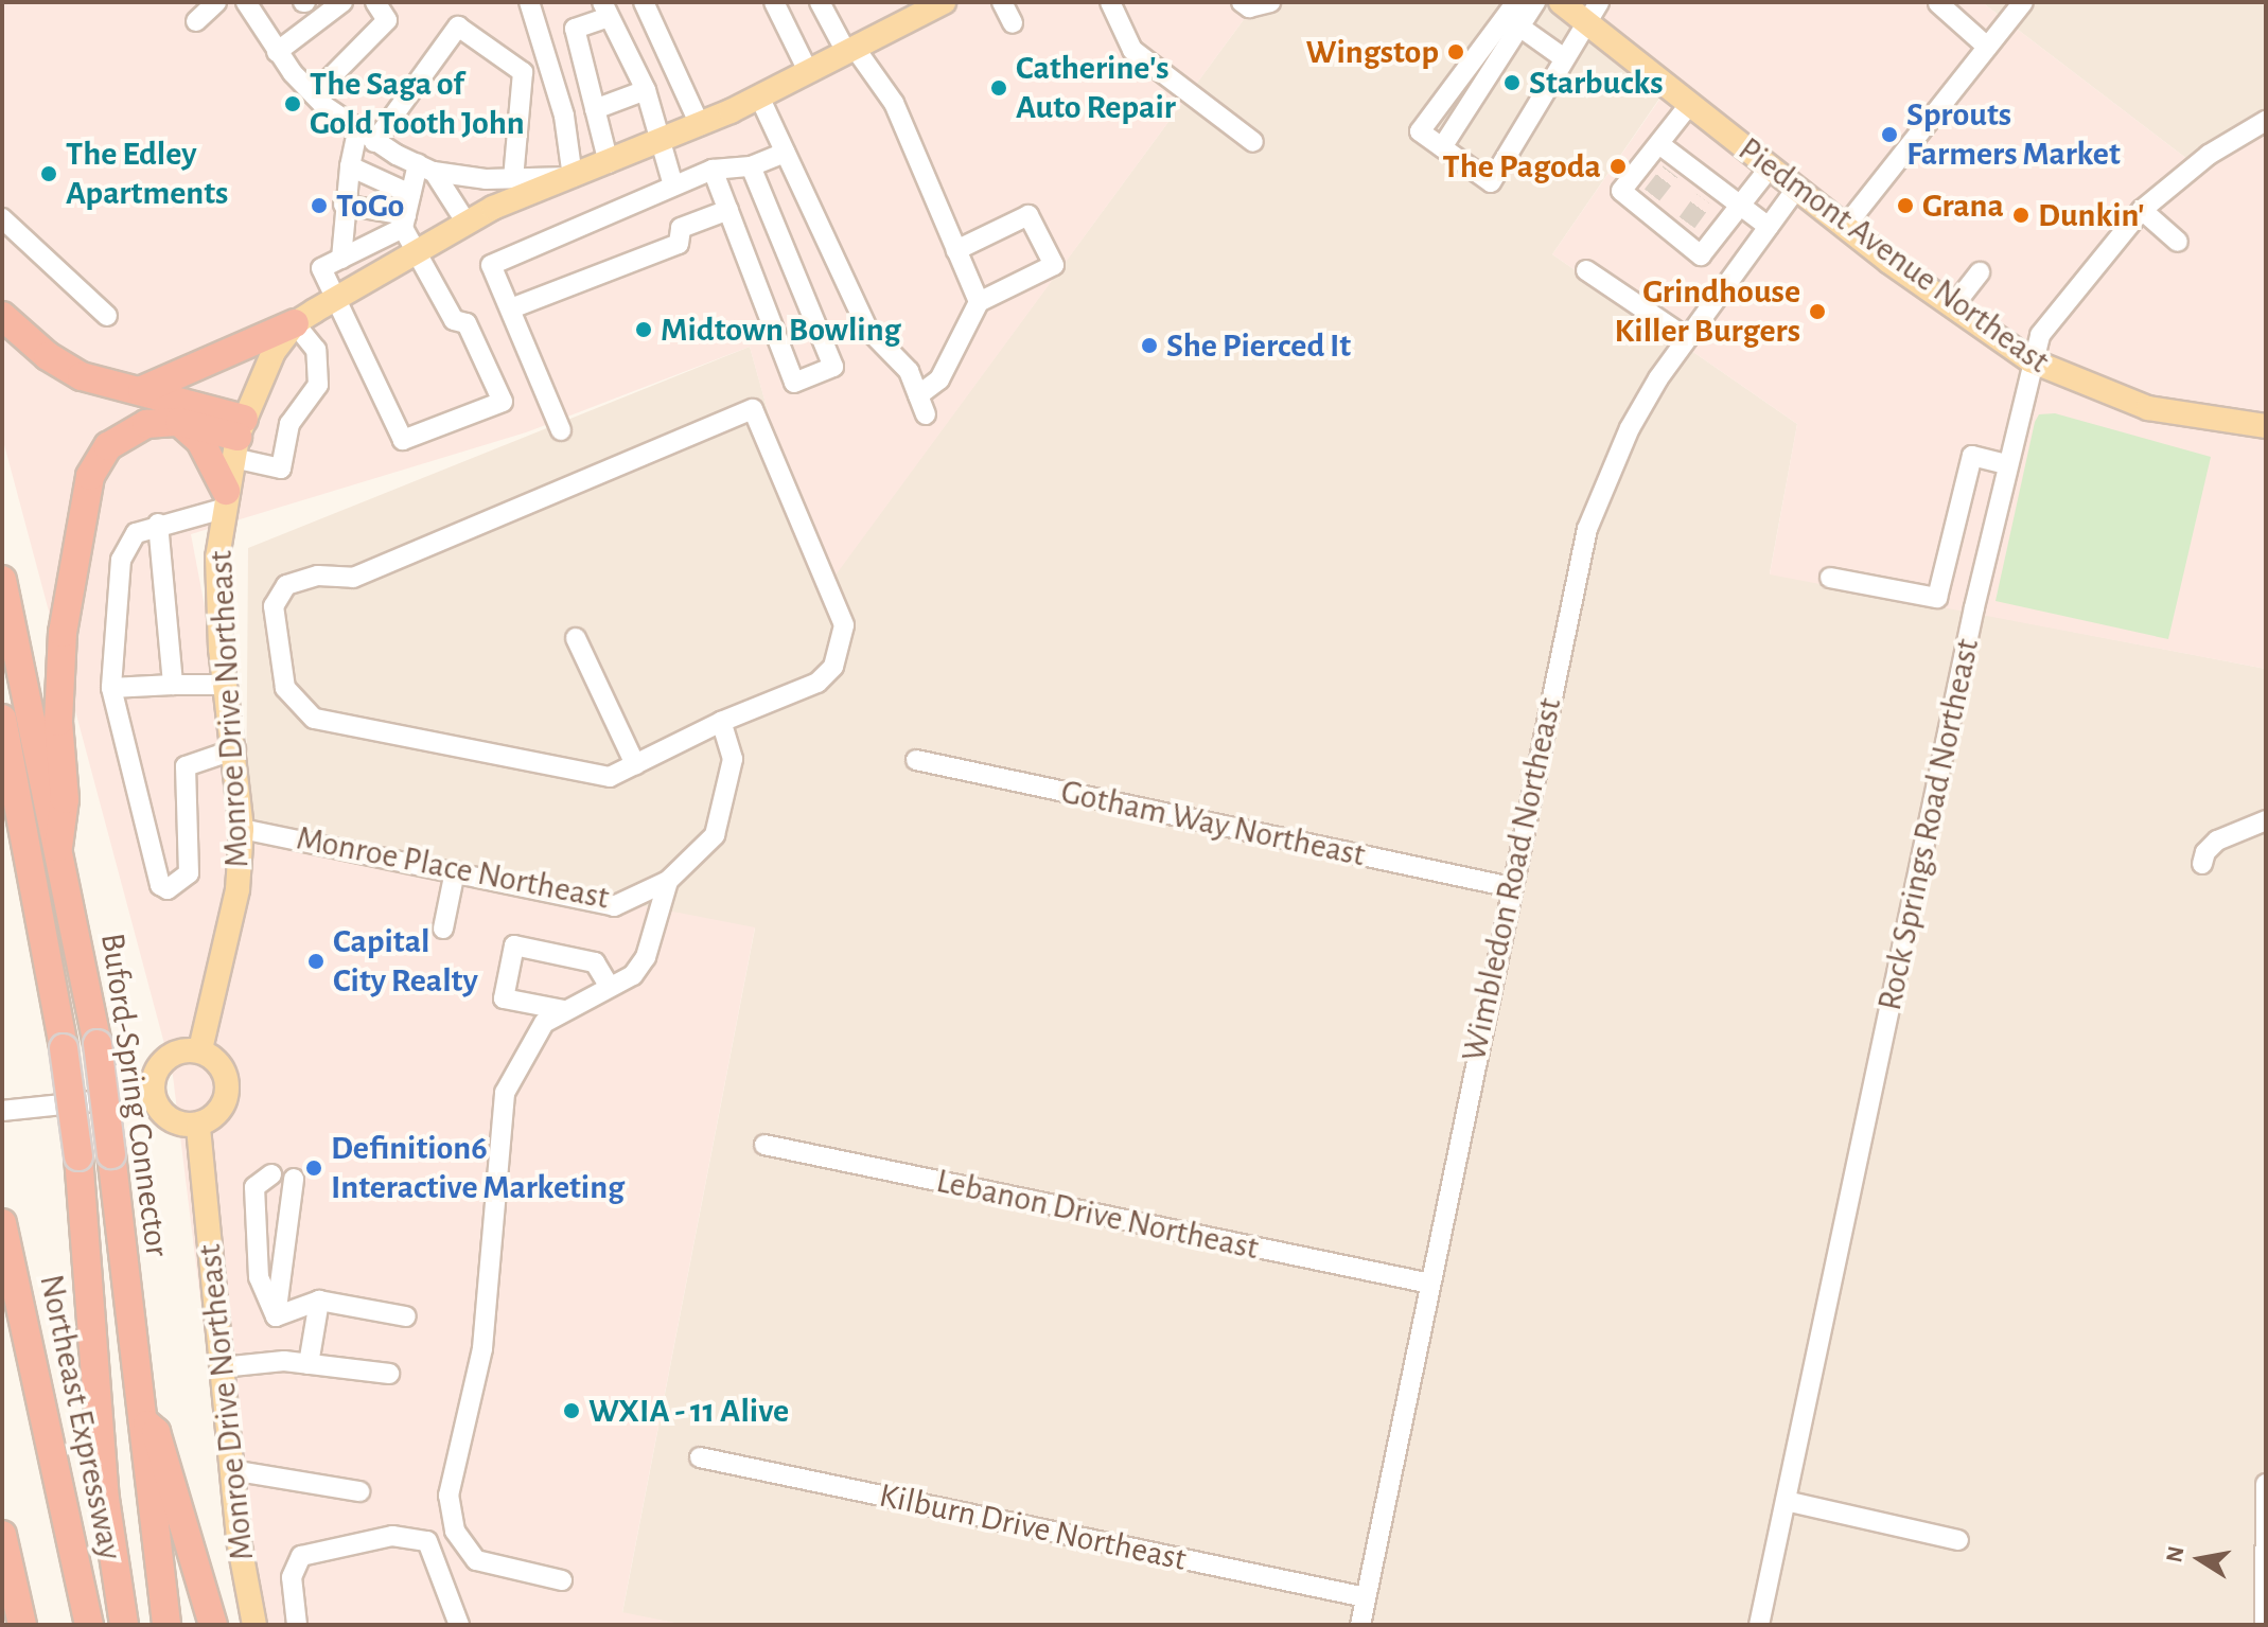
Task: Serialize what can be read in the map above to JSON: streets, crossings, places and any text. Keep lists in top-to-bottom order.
{
  "streets": {
    "highway": ["Buford-Spring Connector", "Northeast Expressway"],
    "main road": ["Piedmont Avenue Northeast", "Monroe Drive Northeast"],
    "street": [
      "Gotham Way Northeast",
      "Rock Springs Road Northeast",
      "Monroe Place Northeast",
      "Wimbledon Road Northeast",
      "Lebanon Drive Northeast",
      "Kilburn Drive Northeast"
    ]
  },
  "crossings": [
    ["Piedmont Avenue Northeast", "Rock Springs Road Northeast"],
    ["Piedmont Avenue Northeast", "Wimbledon Road Northeast"],
    ["Monroe Drive Northeast", "Monroe Place Northeast"],
    ["Gotham Way Northeast", "Wimbledon Road Northeast"],
    ["Wimbledon Road Northeast", "Lebanon Drive Northeast"],
    ["Wimbledon Road Northeast", "Kilburn Drive Northeast"]
  ],
  "places": [
    "Wingstop",
    "Starbucks",
    "Catherine's Auto Repair",
    "The Saga of Gold Tooth John",
    "Sprouts Farmers Market",
    "The Pagoda",
    "The Edley Apartments",
    "ToGo",
    "Grana",
    "Dunkin'",
    "Grindhouse Killer Burgers",
    "Midtown Bowling",
    "She Pierced It",
    "Capital City Realty",
    "Definition6 Interactive Marketing",
    "WXIA - 11 Alive"
  ],
  "north": "left"
}
